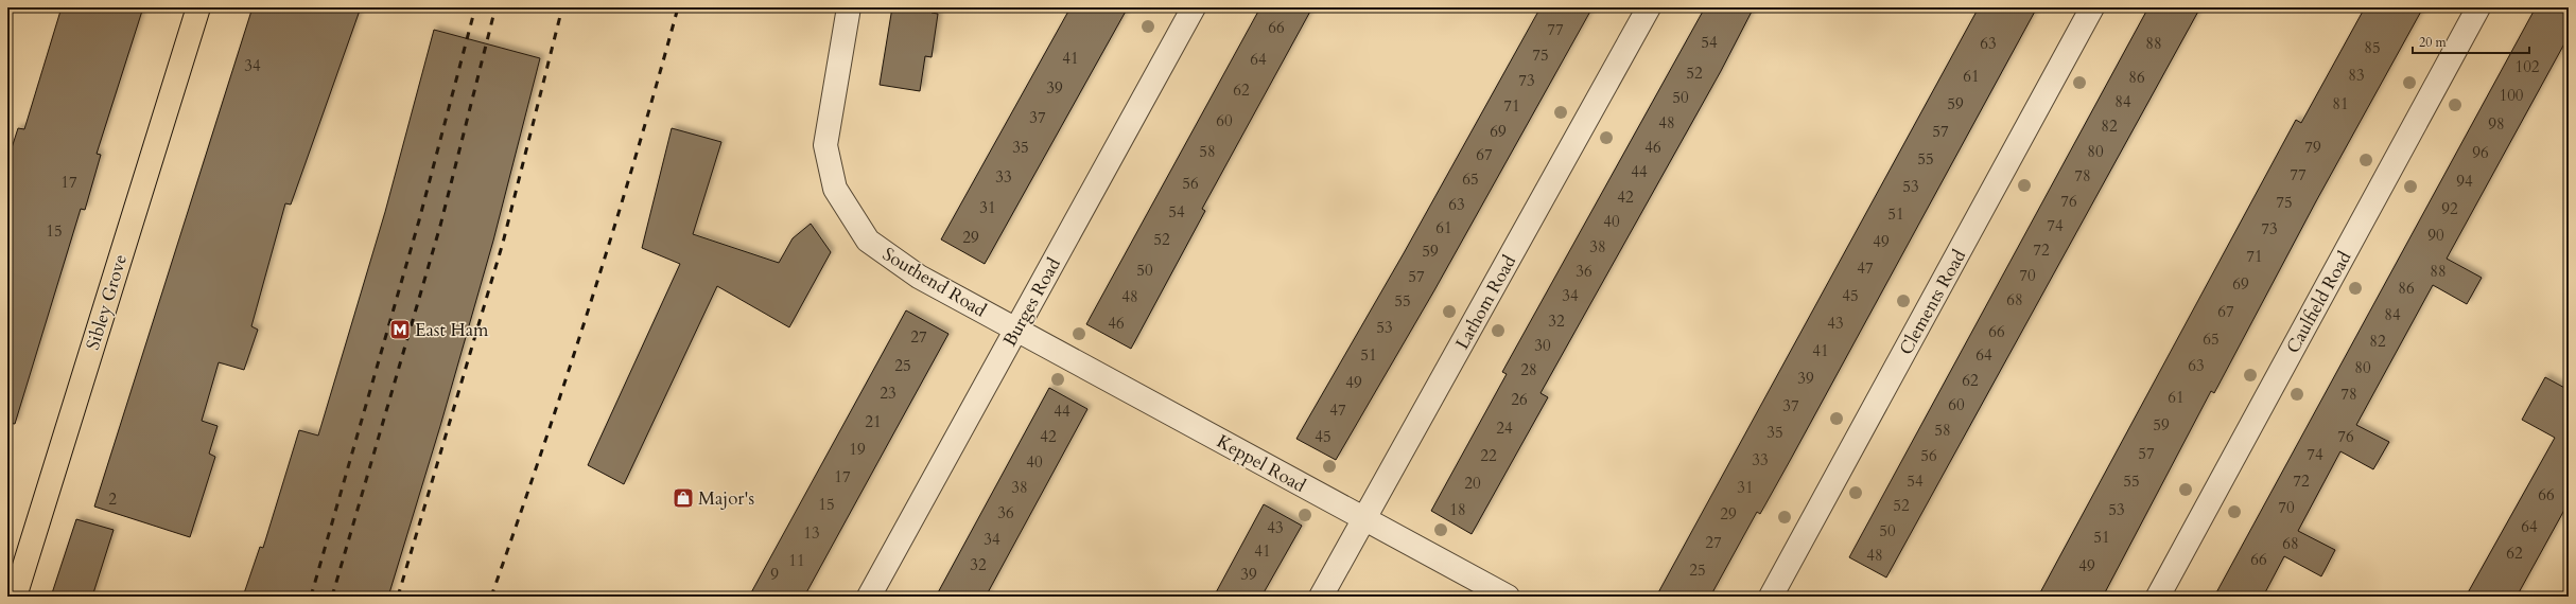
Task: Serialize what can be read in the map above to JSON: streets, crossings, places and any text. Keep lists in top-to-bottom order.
{
  "streets": {
    "main road": ["Sibley Grove"],
    "street": [
      "Southend Road",
      "Burges Road",
      "Lathom Road",
      "Clements Road",
      "Caulfield Road",
      "Keppel Road"
    ]
  },
  "crossings": [
    ["Southend Road", "Burges Road"],
    ["Southend Road", "Keppel Road"],
    ["Burges Road", "Keppel Road"],
    ["Lathom Road", "Keppel Road"]
  ],
  "places": {
    "metro station": ["East Ham"],
    "shop": ["Major's"]
  },
  "house_numbers": [
    "66",
    "77",
    "54",
    "63",
    "88",
    "85",
    "75",
    "41",
    "64",
    "34",
    "102",
    "52",
    "83",
    "61",
    "86",
    "73",
    "39",
    "62",
    "100",
    "50",
    "84",
    "59",
    "81",
    "71",
    "37",
    "60",
    "48",
    "98",
    "82",
    "69",
    "57",
    "35",
    "46",
    "79",
    "58",
    "80",
    "96",
    "67",
    "55",
    "44",
    "77",
    "78",
    "33",
    "65",
    "94",
    "17",
    "56",
    "53",
    "42",
    "76",
    "75",
    "63",
    "31",
    "92",
    "54",
    "51",
    "40",
    "74",
    "61",
    "73",
    "15",
    "90",
    "29",
    "52",
    "49",
    "38",
    "72",
    "59",
    "71",
    "47",
    "50",
    "36",
    "88",
    "70",
    "57",
    "69",
    "86",
    "34",
    "45",
    "48",
    "68",
    "55",
    "67",
    "84",
    "32",
    "46",
    "43",
    "53",
    "66",
    "27",
    "65",
    "82",
    "30",
    "41",
    "51",
    "64",
    "25",
    "63",
    "80",
    "28",
    "39",
    "62",
    "49",
    "23",
    "78",
    "61",
    "26",
    "60",
    "37",
    "47",
    "44",
    "21",
    "59",
    "24",
    "58",
    "35",
    "42",
    "45",
    "76",
    "19",
    "57",
    "74",
    "22",
    "56",
    "33",
    "40",
    "17",
    "54",
    "55",
    "72",
    "20",
    "38",
    "31",
    "66",
    "2",
    "15",
    "52",
    "70",
    "18",
    "53",
    "36",
    "29",
    "64",
    "43",
    "50",
    "13",
    "51",
    "34",
    "27",
    "68",
    "41",
    "62",
    "48",
    "66",
    "11",
    "32",
    "49",
    "25",
    "9",
    "39"
  ],
  "scale_bar": "20 m"
}
